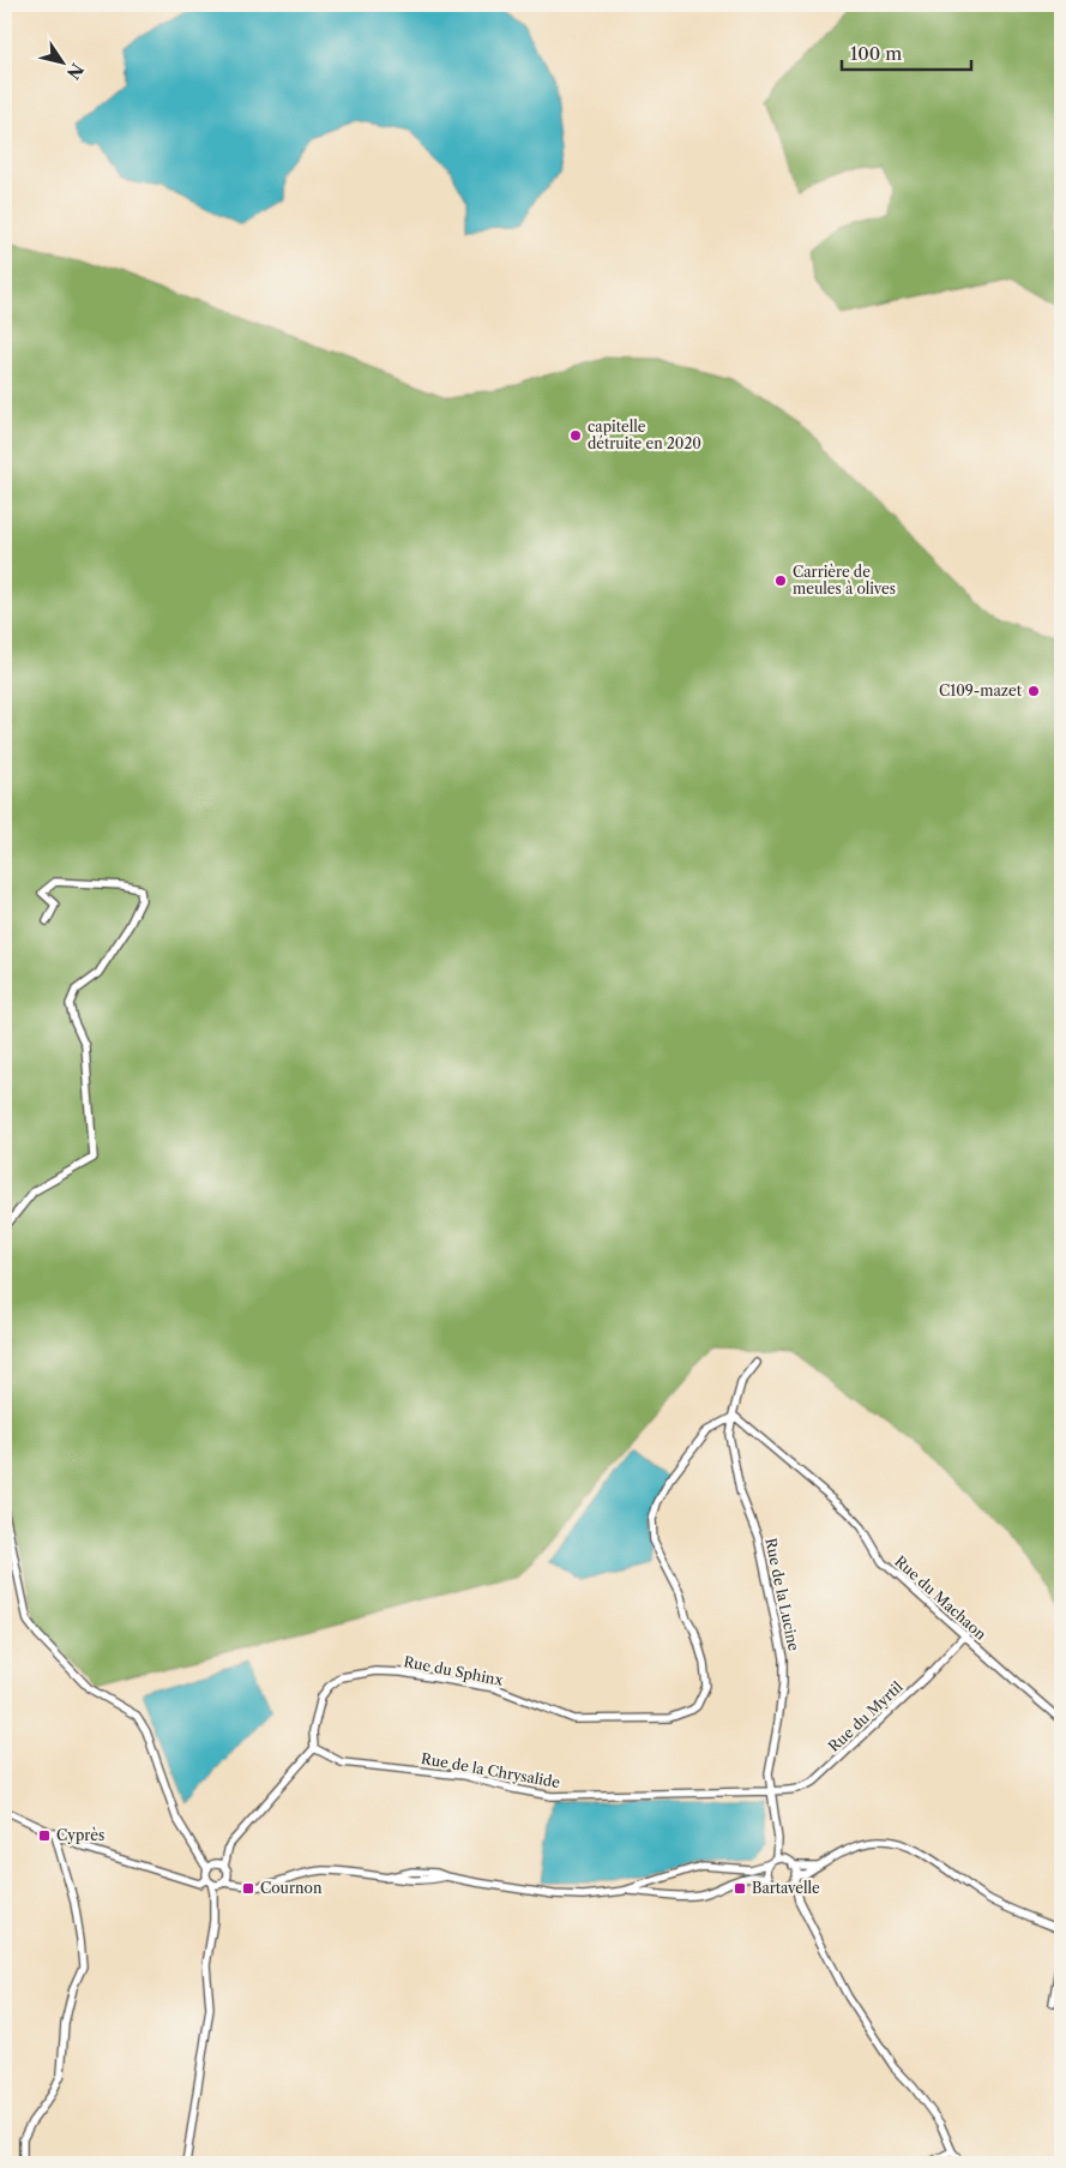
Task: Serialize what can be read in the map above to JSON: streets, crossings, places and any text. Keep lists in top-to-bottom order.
{
  "streets": {
    "street": [
      "Rue de la Lucine",
      "Rue du Machaon",
      "Rue du Sphinx",
      "Rue du Myrtil",
      "Rue de la Chrysalide"
    ]
  },
  "crossings": [
    ["Rue de la Lucine", "Rue du Machaon"],
    ["Rue de la Lucine", "Rue du Sphinx"],
    ["Rue de la Lucine", "Rue du Myrtil"],
    ["Rue de la Lucine", "Rue de la Chrysalide"],
    ["Rue du Machaon", "Rue du Sphinx"],
    ["Rue du Machaon", "Rue du Myrtil"],
    ["Rue du Sphinx", "Rue de la Chrysalide"],
    ["Rue du Myrtil", "Rue de la Chrysalide"]
  ],
  "places": {
    "other": ["capitelle détruite en 2020", "Carrière de meules à olives", "C109-mazet"],
    "transit": ["Cyprès", "Cournon", "Bartavelle"]
  },
  "scale_bar": "100 m",
  "north": "bottom right"
}
